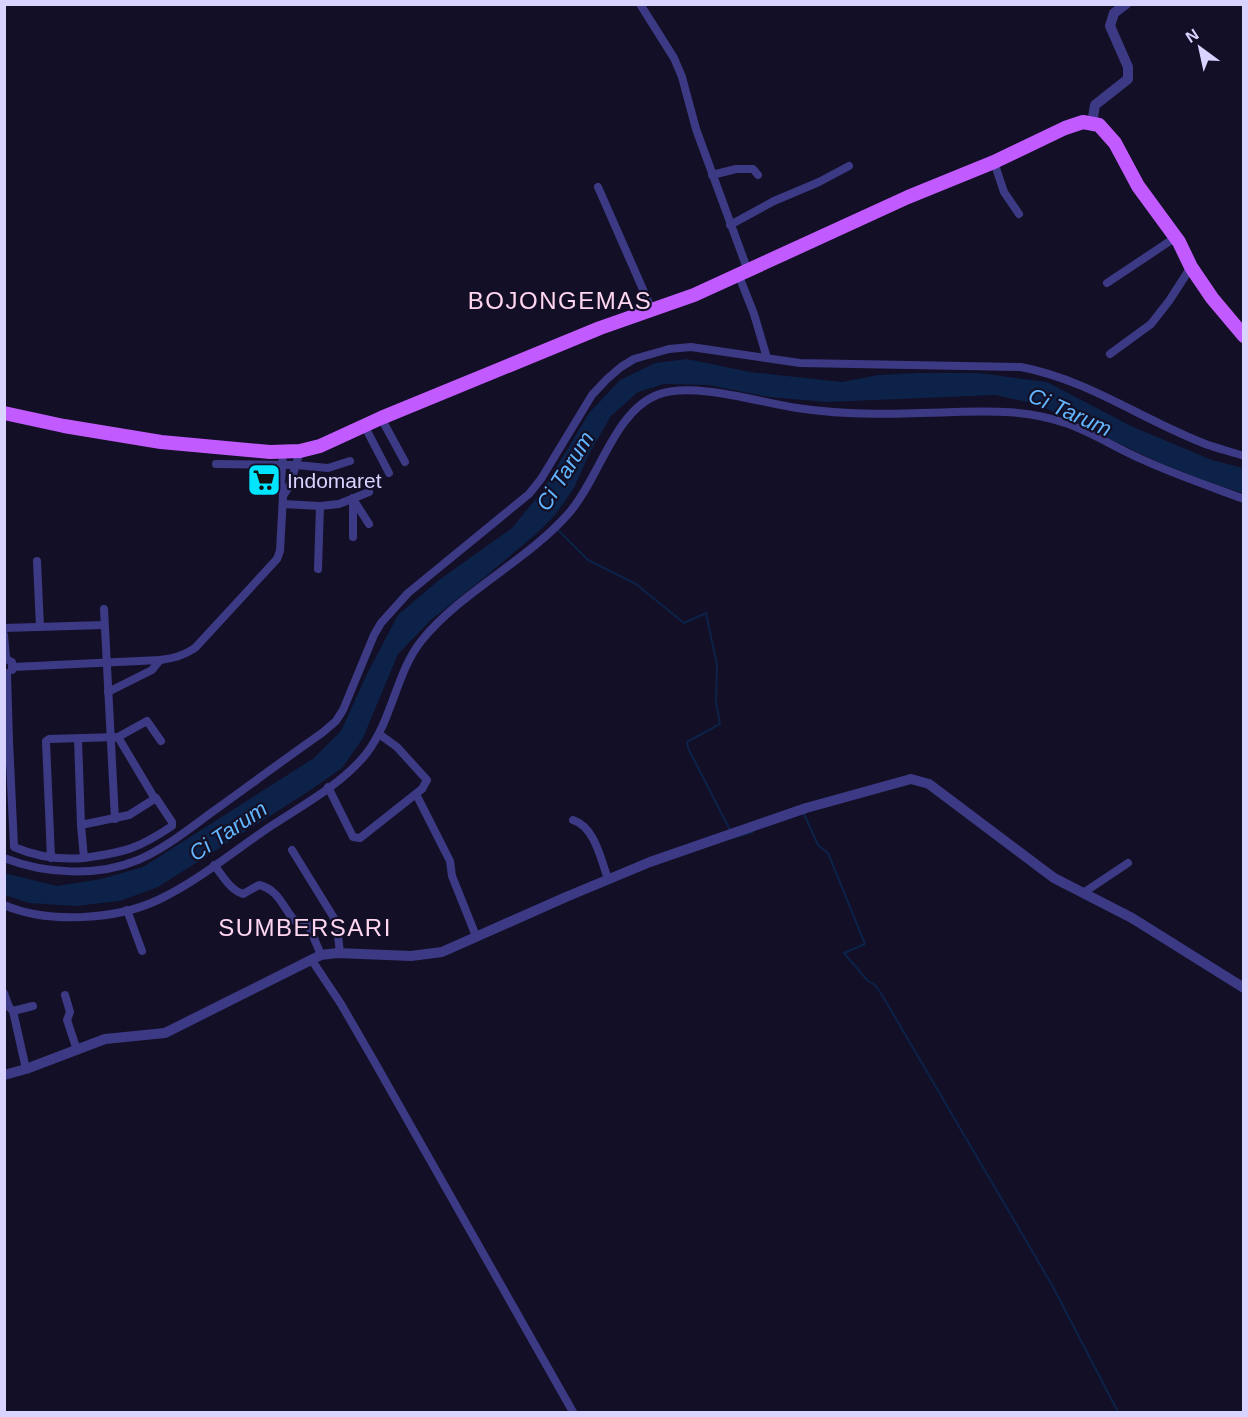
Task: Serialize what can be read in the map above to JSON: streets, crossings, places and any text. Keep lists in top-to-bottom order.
{
  "districts": ["BOJONGEMAS", "SUMBERSARI"],
  "water": ["Ci Tarum"],
  "places": {
    "supermarket": ["Indomaret"]
  },
  "north": "top left"
}
